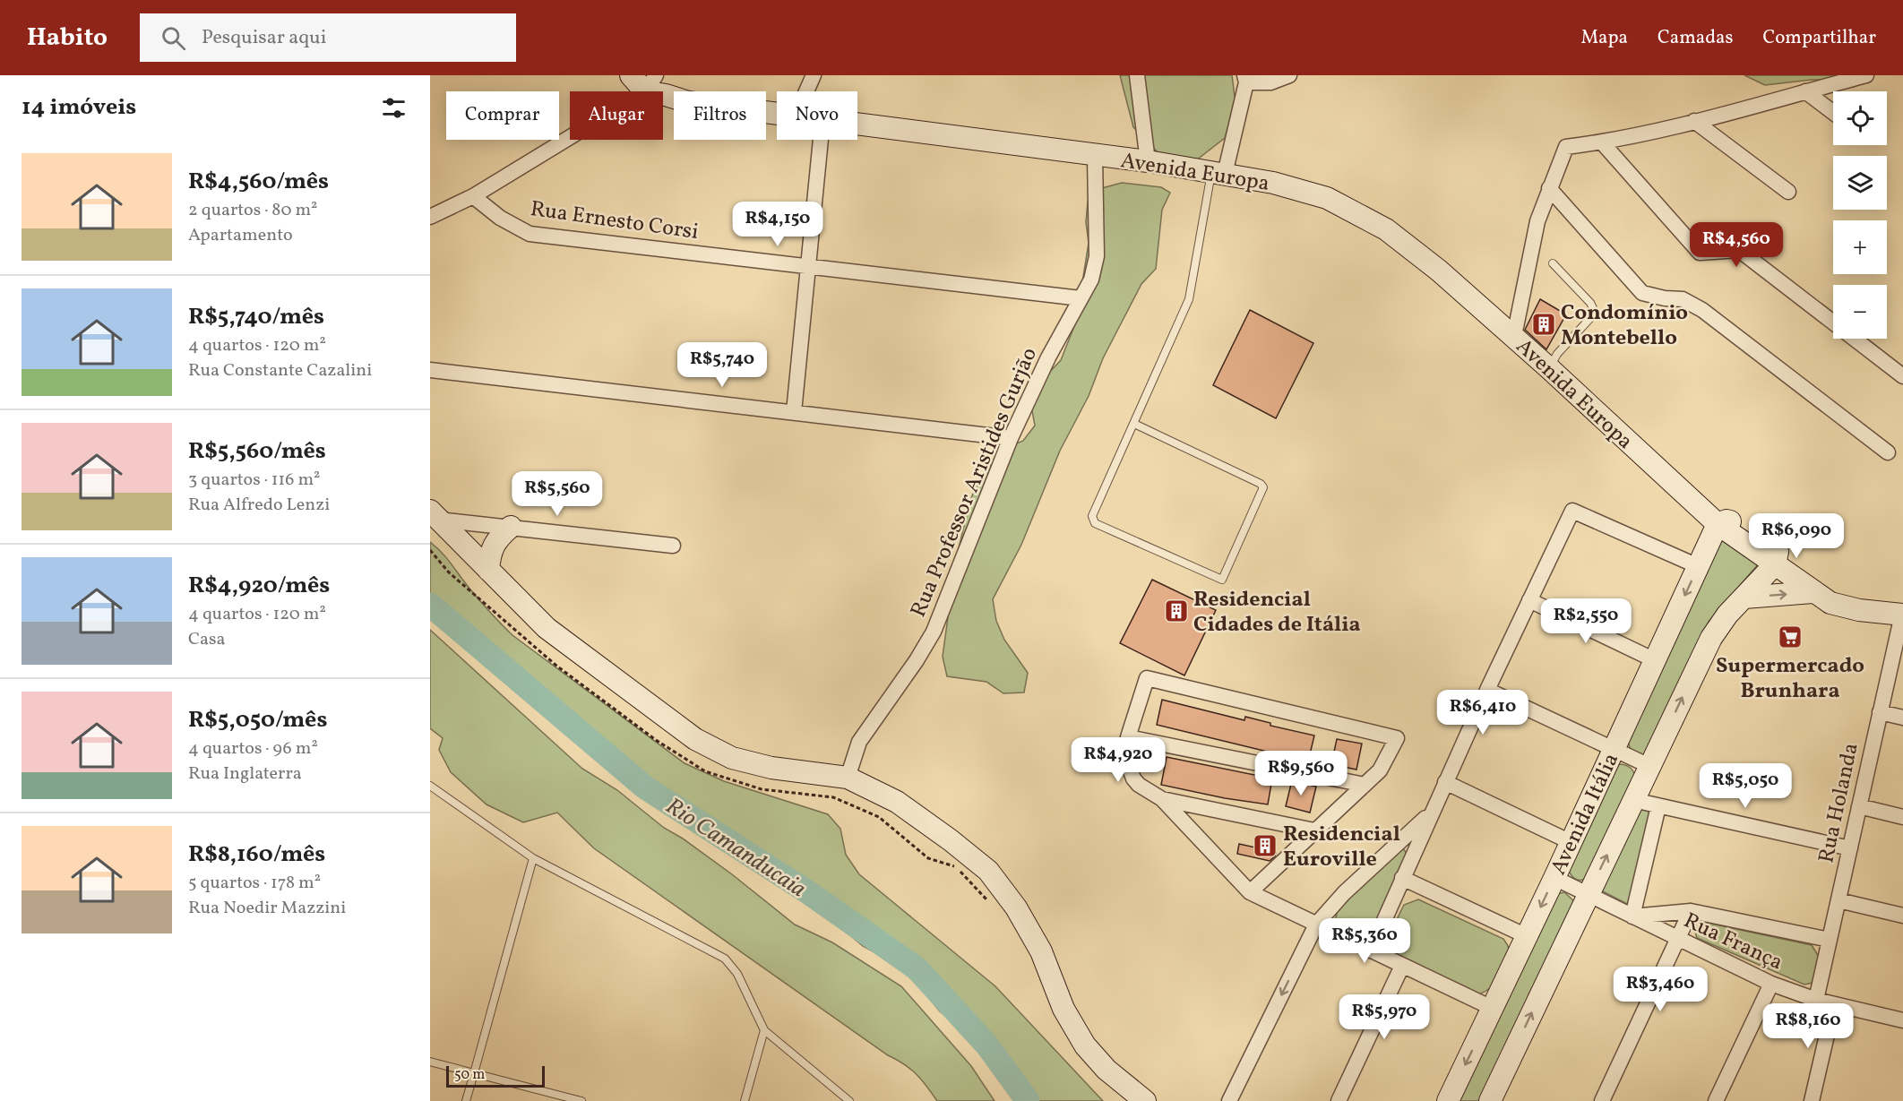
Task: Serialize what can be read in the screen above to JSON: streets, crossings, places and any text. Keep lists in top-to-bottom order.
{
  "streets": {
    "street": [
      "Avenida Europa",
      "Rua Ernesto Corsi",
      "Rua Professor Aristides Gurjão",
      "Rua Holanda",
      "Avenida Itália",
      "Rua França"
    ]
  },
  "crossings": [
    ["Avenida Europa", "Rua Professor Aristides Gurjão"],
    ["Avenida Europa", "Rua Holanda"],
    ["Avenida Europa", "Avenida Itália"],
    ["Rua Ernesto Corsi", "Rua Professor Aristides Gurjão"],
    ["Rua Holanda", "Rua França"],
    ["Avenida Itália", "Rua França"]
  ],
  "water": ["Rio Camanducaia"],
  "places": {
    "building": ["Condomínio Montebello", "Residencial Cidades de Itália", "Residencial Euroville"],
    "supermarket": ["Supermercado Brunhara"]
  },
  "scale_bar": "50 m",
  "page": {
    "header": "Habito",
    "search": "Pesquisar aqui",
    "nav": ["Mapa", "Camadas", "Compartilhar"],
    "heading": "14 imóveis",
    "map_buttons": ["+", "−"],
    "chip": [
      "Comprar",
      "Alugar",
      "Filtros",
      "Novo"
    ],
    "list": [
      {
        "name": "R$4,560/mês",
        "note": "2 quartos · 80 m² · Apartamento"
      },
      {
        "name": "R$5,740/mês",
        "note": "4 quartos · 120 m² · Rua Constante Cazalini"
      },
      {
        "name": "R$5,560/mês",
        "note": "3 quartos · 116 m² · Rua Alfredo Lenzi"
      },
      {
        "name": "R$4,920/mês",
        "note": "4 quartos · 120 m² · Casa"
      },
      {
        "name": "R$5,050/mês",
        "note": "4 quartos · 96 m² · Rua Inglaterra"
      },
      {
        "name": "R$8,160/mês",
        "note": "5 quartos · 178 m² · Rua Noedir Mazzini"
      }
    ],
    "price": [
      "R$4,150",
      "R$4,560",
      "R$5,740",
      "R$5,560",
      "R$6,090",
      "R$2,550",
      "R$6,410",
      "R$4,920",
      "R$9,560",
      "R$5,050",
      "R$5,360",
      "R$3,460",
      "R$5,970",
      "R$8,160"
    ],
    "scale": "50 m"
  }
}
